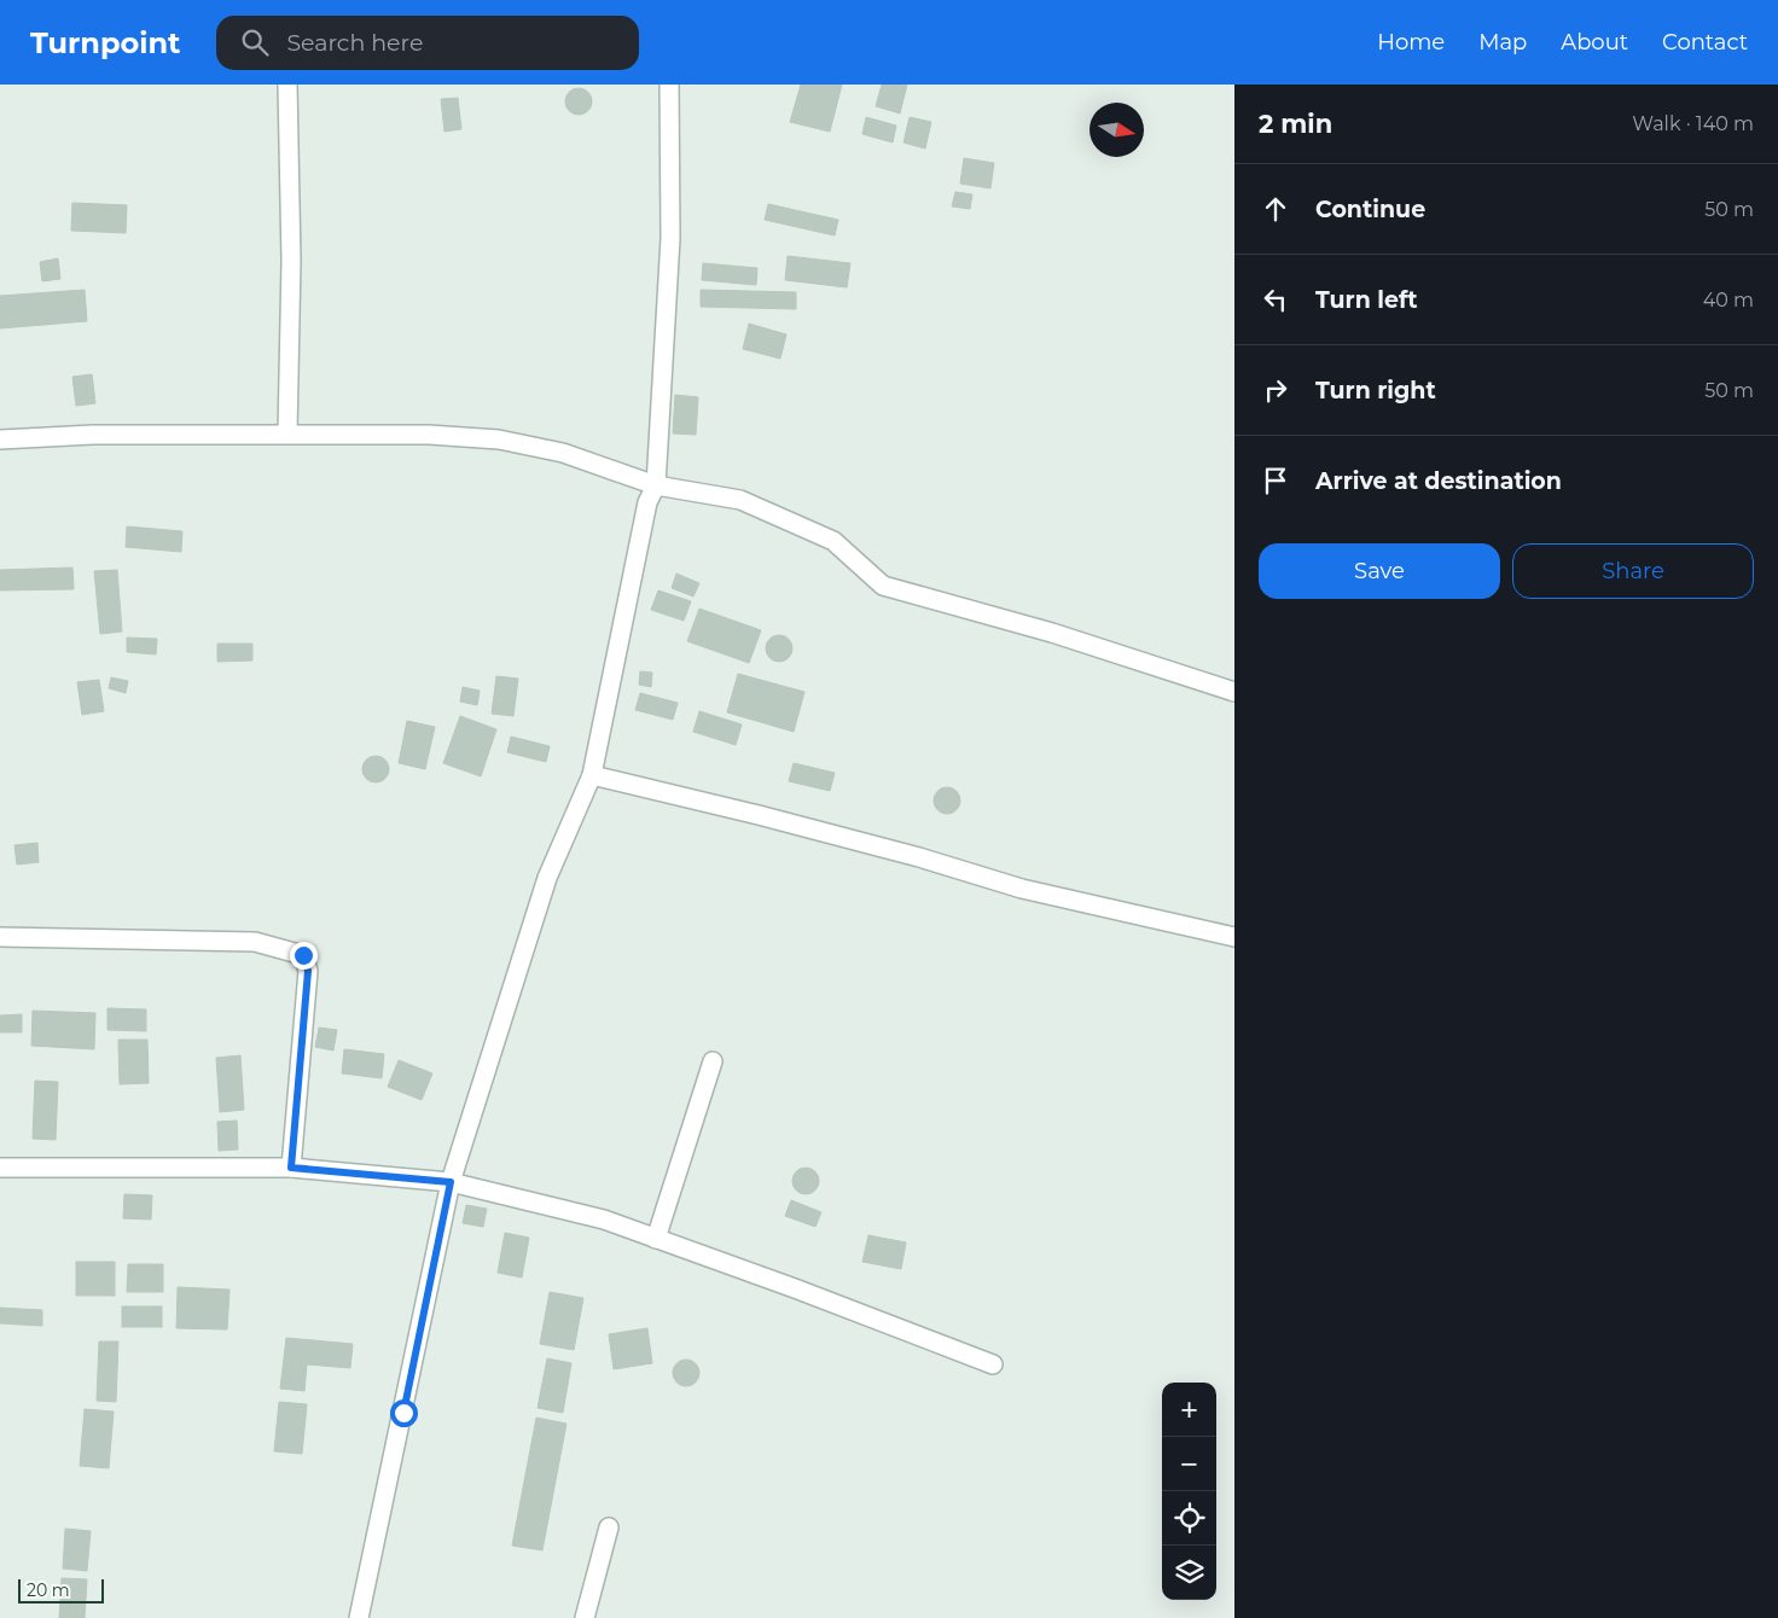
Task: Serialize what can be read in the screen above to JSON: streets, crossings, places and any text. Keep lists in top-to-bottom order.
{
  "scale_bar": "20 m",
  "north": "right",
  "page": {
    "header": "Turnpoint",
    "search": "Search here",
    "nav": [
      "Home",
      "Map",
      "About",
      "Contact"
    ],
    "heading": ["2 min", "Walk · 140 m"],
    "list": [
      ["Continue", "50 m"],
      ["Turn left", "40 m"],
      ["Turn right", "50 m"],
      "Arrive at destination"
    ],
    "buttons": ["Save", "Share"],
    "map_buttons": ["+", "−"],
    "scale": "20 m"
  }
}
